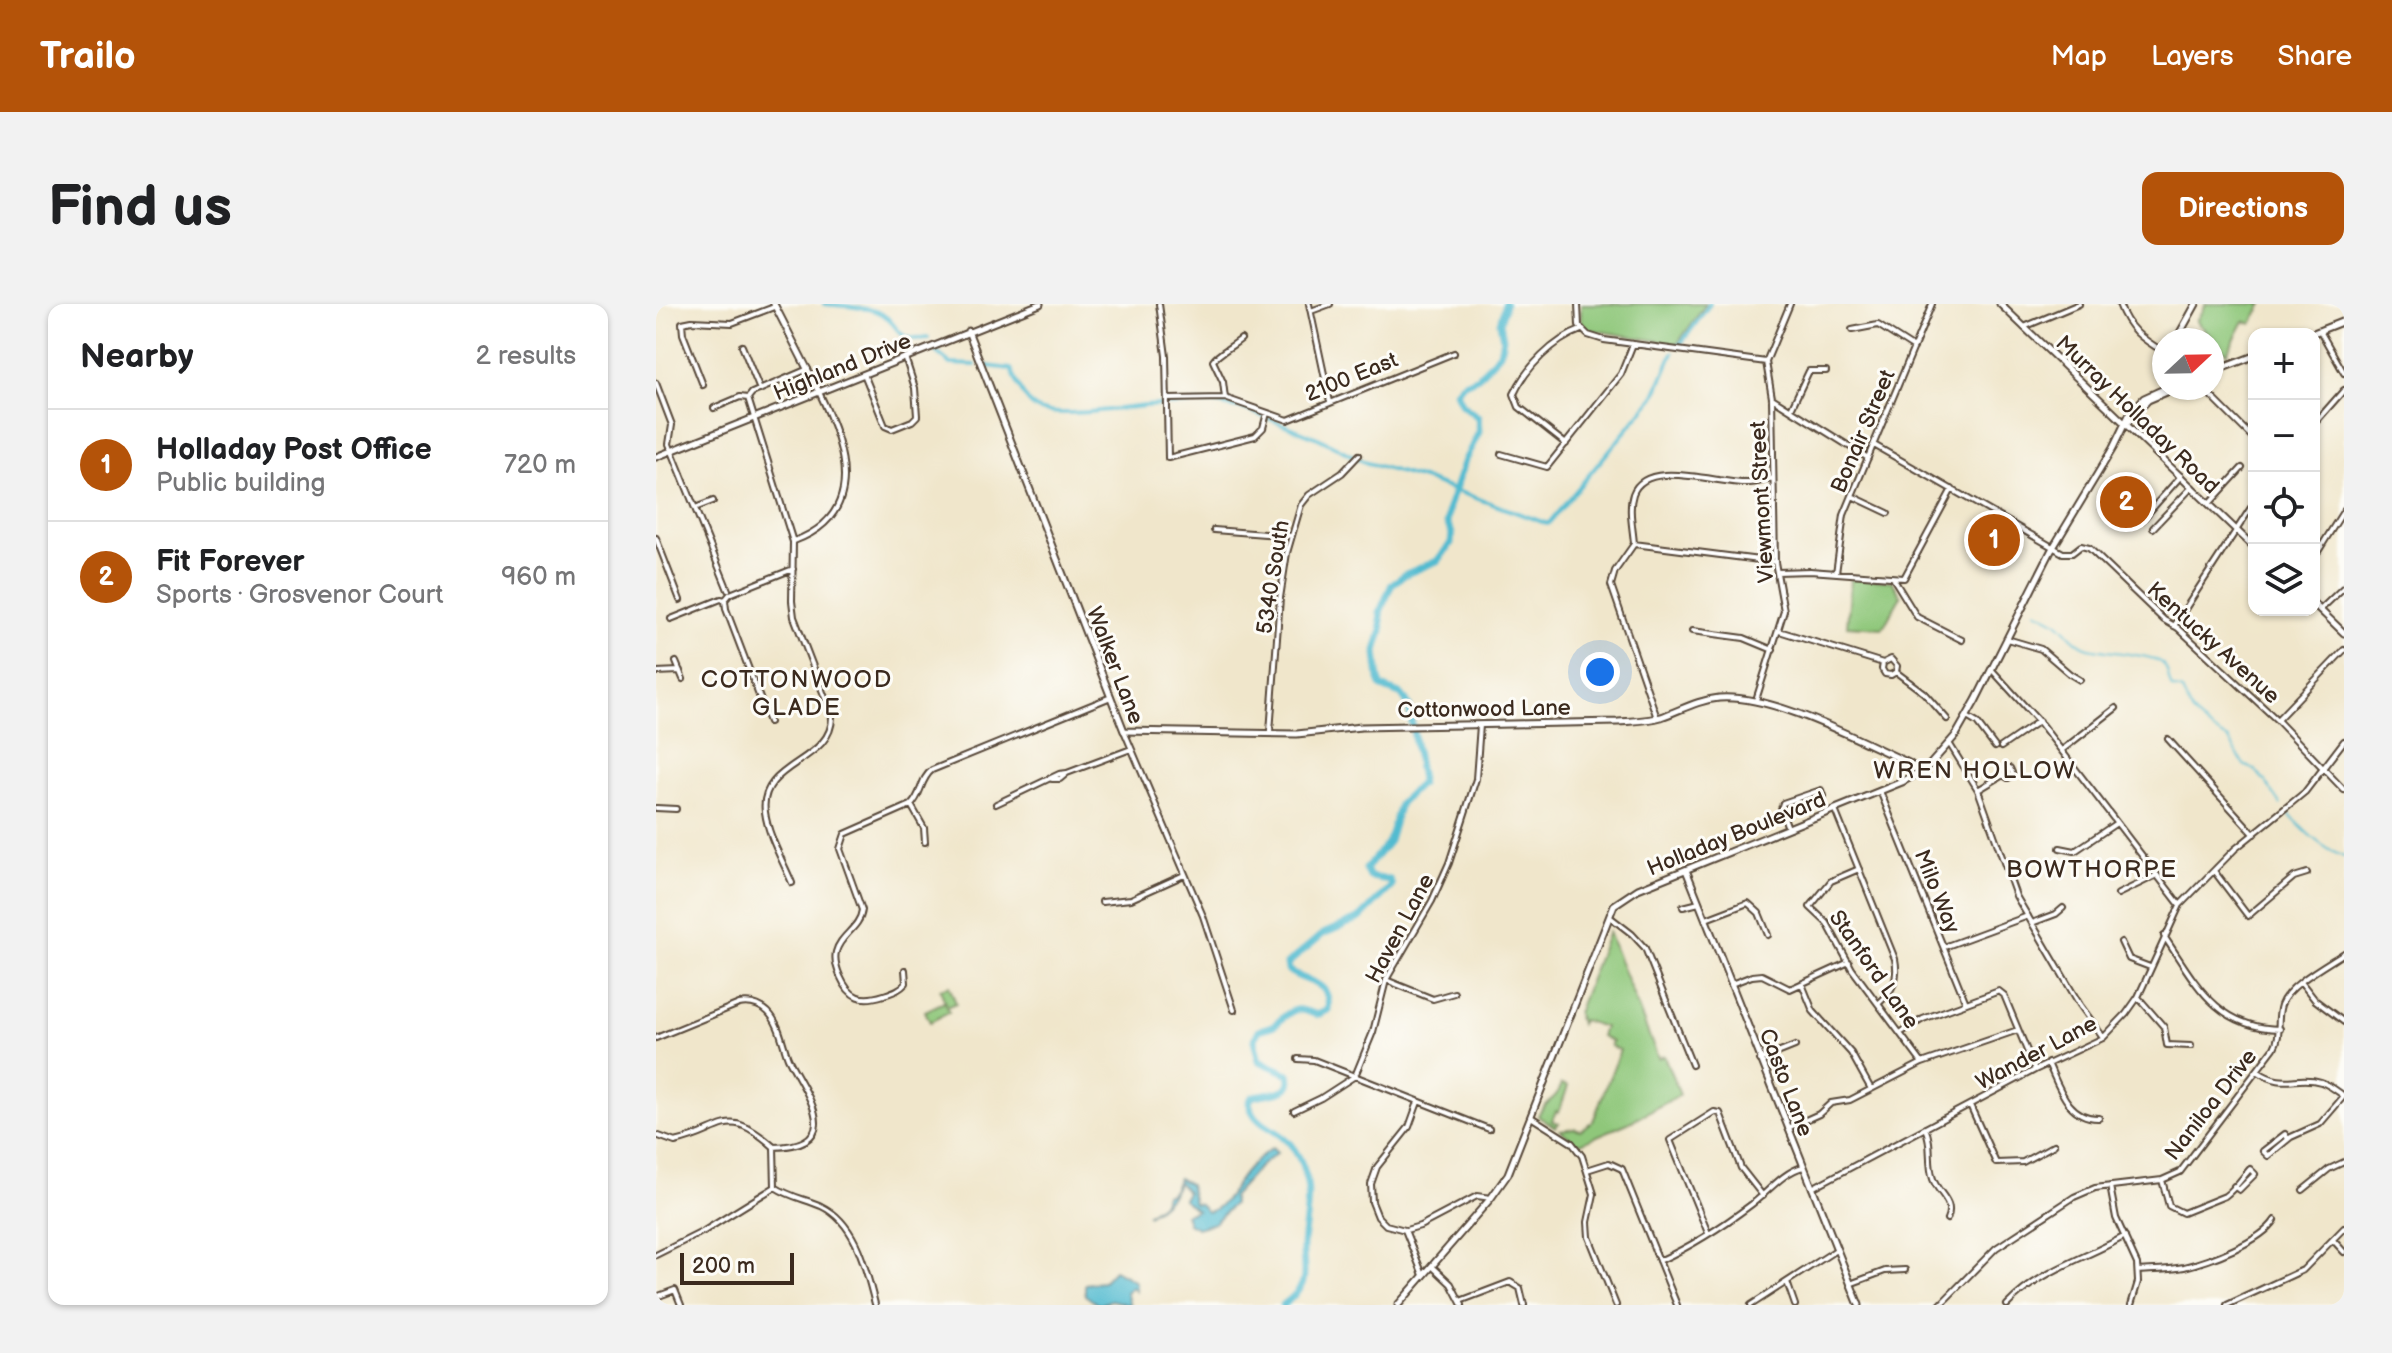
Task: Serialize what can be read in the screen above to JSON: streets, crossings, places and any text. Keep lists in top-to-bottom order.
{
  "streets": {
    "main road": [
      "Highland Drive",
      "Murray Holladay Road",
      "Walker Lane",
      "Cottonwood Lane",
      "Holladay Boulevard",
      "Casto Lane"
    ],
    "street": [
      "2100 East",
      "Bonair Street",
      "Viewmont Street",
      "5340 South",
      "Kentucky Avenue",
      "Milo Way",
      "Haven Lane",
      "Stanford Lane",
      "Wander Lane",
      "Naniloa Drive"
    ]
  },
  "crossings": [
    ["Highland Drive", "Walker Lane"],
    ["Murray Holladay Road", "Holladay Boulevard"],
    ["Viewmont Street", "Cottonwood Lane"],
    ["5340 South", "Cottonwood Lane"],
    ["Kentucky Avenue", "Holladay Boulevard"],
    ["Kentucky Avenue", "Wander Lane"],
    ["Walker Lane", "Cottonwood Lane"],
    ["Cottonwood Lane", "Holladay Boulevard"],
    ["Cottonwood Lane", "Haven Lane"],
    ["Holladay Boulevard", "Milo Way"],
    ["Holladay Boulevard", "Casto Lane"],
    ["Wander Lane", "Casto Lane"]
  ],
  "districts": ["COTTONWOOD GLADE", "WREN HOLLOW", "BOWTHORPE"],
  "scale_bar": "200 m",
  "north": "right",
  "page": {
    "header": "Trailo",
    "nav": ["Map", "Layers", "Share"],
    "buttons": "Directions",
    "title": "Find us",
    "heading": ["Nearby", "2 results"],
    "map_buttons": ["+", "−"],
    "list": [
      {
        "mark": "1",
        "name": "Holladay Post Office",
        "note": "Public building",
        "value": "720 m"
      },
      {
        "mark": "2",
        "name": "Fit Forever",
        "note": "Sports · Grosvenor Court",
        "value": "960 m"
      }
    ],
    "pins": ["2", "1"],
    "scale": "200 m"
  }
}
